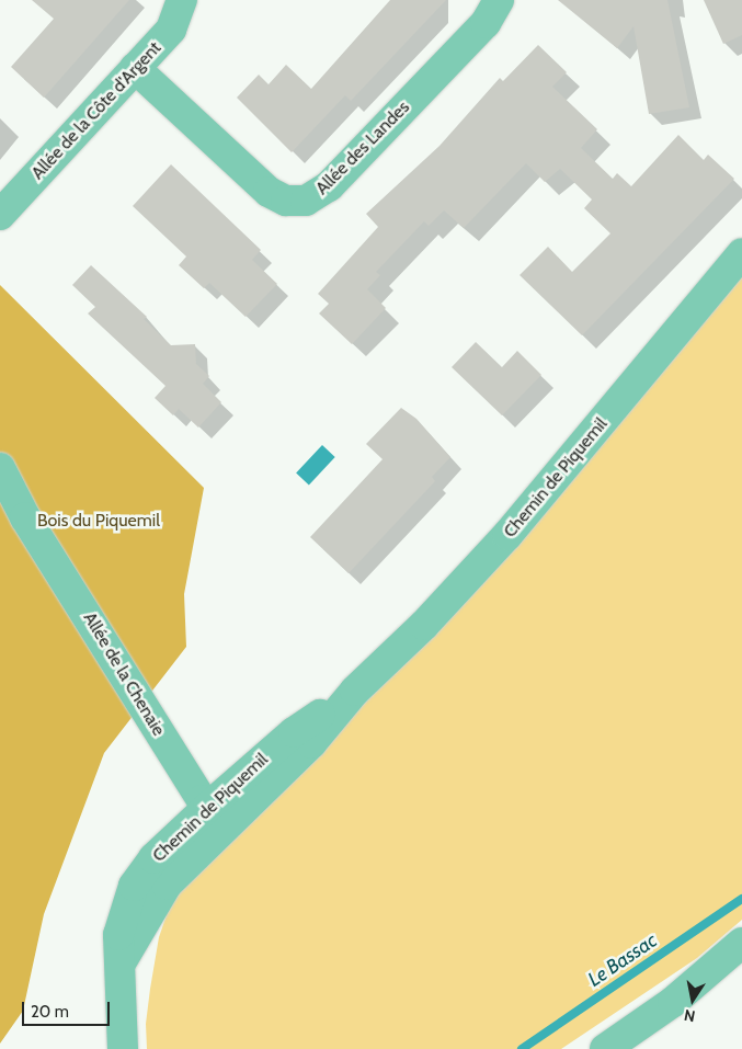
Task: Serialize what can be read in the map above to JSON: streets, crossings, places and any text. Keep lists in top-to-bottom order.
{
  "streets": {
    "street": [
      "Allée de la Côte d'Argent",
      "Allée des Landes",
      "Chemin de Piquemil",
      "Allée de la Chenaie"
    ]
  },
  "crossings": [
    ["Allée de la Côte d'Argent", "Allée des Landes"],
    ["Chemin de Piquemil", "Allée de la Chenaie"]
  ],
  "water": ["Le Bassac"],
  "parks": ["Bois du Piquemil"],
  "scale_bar": "20 m",
  "north": "bottom"
}
